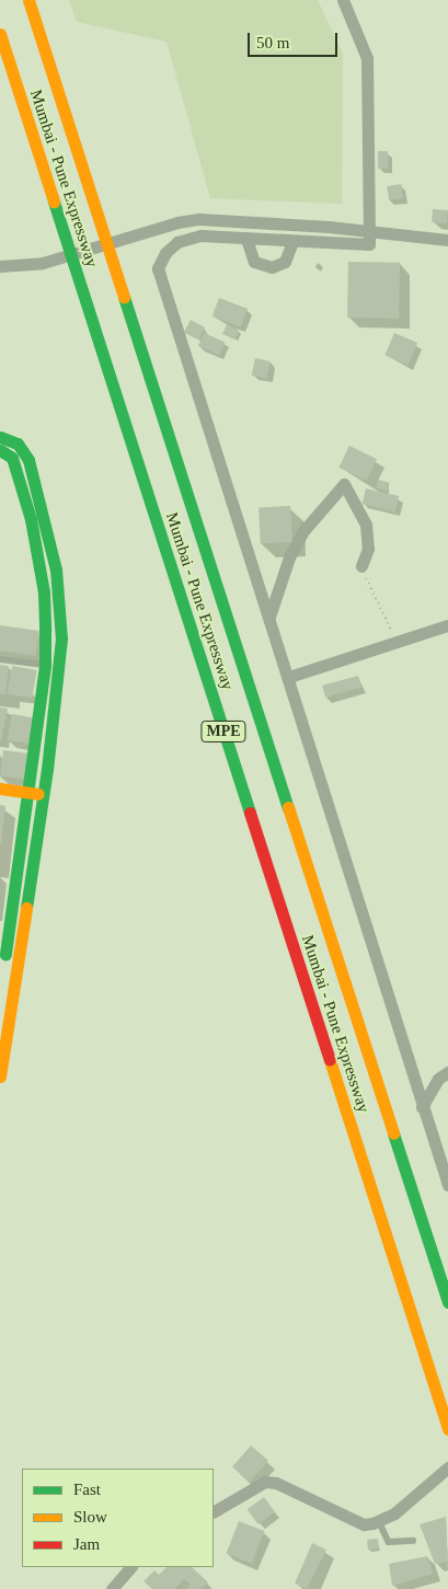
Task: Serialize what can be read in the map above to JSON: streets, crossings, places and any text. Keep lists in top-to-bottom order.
{
  "streets": {
    "main road": ["Mumbai - Pune Expressway", "MPE"]
  },
  "legend": ["Fast", "Slow", "Jam"],
  "scale_bar": "50 m"
}
